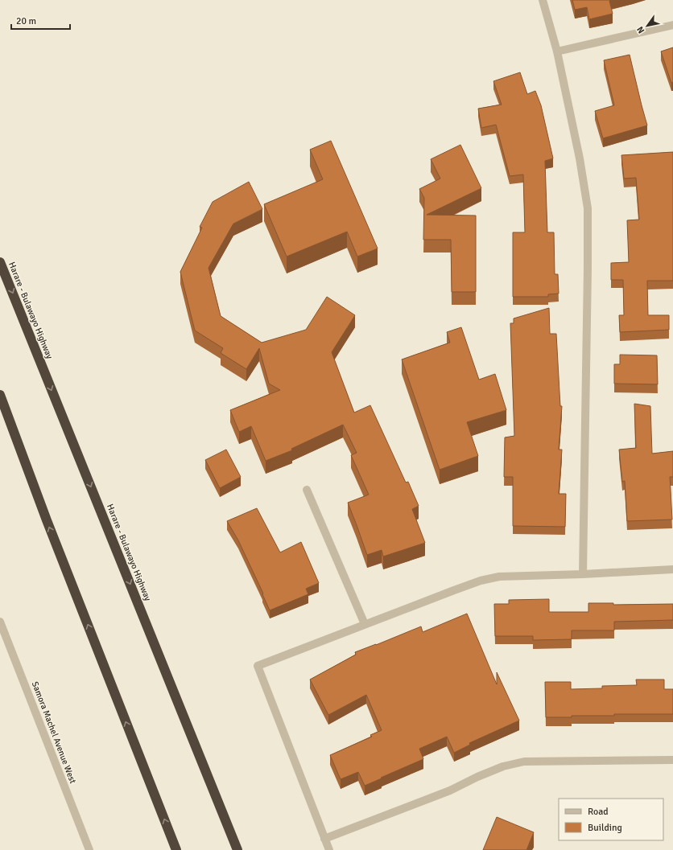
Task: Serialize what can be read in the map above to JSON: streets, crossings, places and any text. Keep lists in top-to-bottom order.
{
  "streets": {
    "highway": ["Harare - Bulawayo Highway"],
    "street": ["Samora Machel Avenue West"]
  },
  "legend": ["Road", "Building"],
  "scale_bar": "20 m",
  "north": "bottom left"
}
